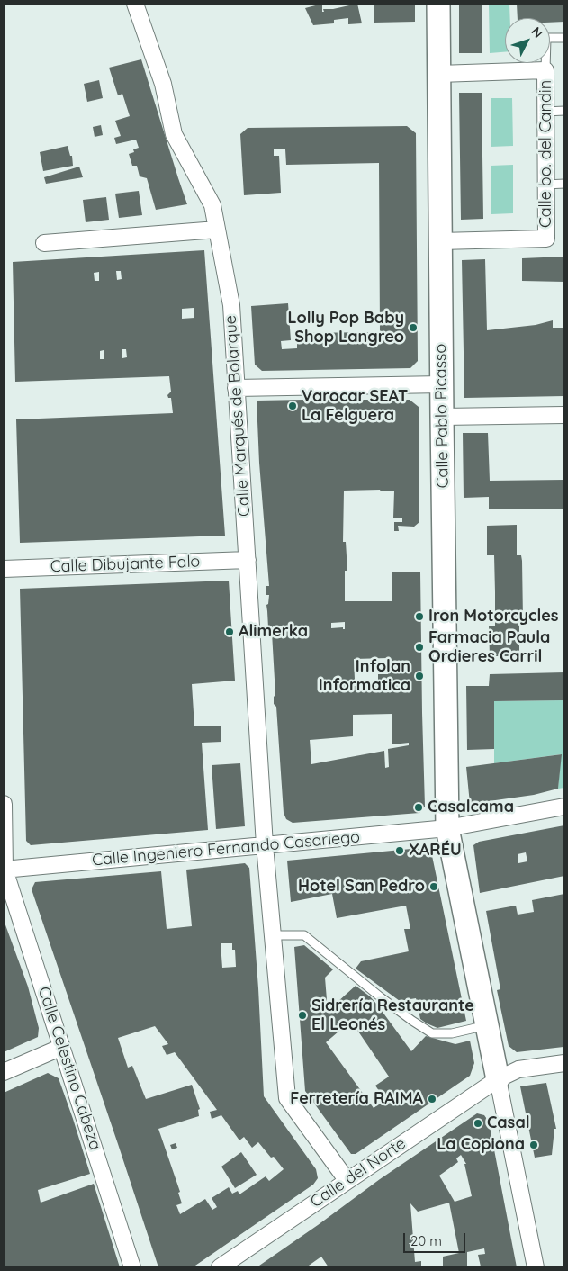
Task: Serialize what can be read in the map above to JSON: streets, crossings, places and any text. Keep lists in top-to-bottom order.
{
  "streets": {
    "street": [
      "Calle bo. del Candin",
      "Calle Marqués de Bolarque",
      "Calle Pablo Picasso",
      "Calle Dibujante Falo",
      "Calle Ingeniero Fernando Casariego",
      "Calle Celestino Cabeza",
      "Calle del Norte"
    ]
  },
  "crossings": [
    ["Calle bo. del Candin", "Calle Pablo Picasso"],
    ["Calle Marqués de Bolarque", "Calle Dibujante Falo"],
    ["Calle Marqués de Bolarque", "Calle Ingeniero Fernando Casariego"],
    ["Calle Marqués de Bolarque", "Calle del Norte"],
    ["Calle Pablo Picasso", "Calle Ingeniero Fernando Casariego"],
    ["Calle Pablo Picasso", "Calle del Norte"],
    ["Calle Ingeniero Fernando Casariego", "Calle Celestino Cabeza"]
  ],
  "places": [
    "Lolly Pop Baby Shop Langreo",
    "Varocar SEAT La Felguera",
    "Iron Motorcycles",
    "Alimerka",
    "Farmacia Paula Ordieres Carril",
    "Infolan Informatica",
    "Casalcama",
    "XARÉU",
    "Hotel San Pedro",
    "Sidrería Restaurante El Leonés",
    "Ferretería RAIMA",
    "Casal",
    "La Copiona"
  ],
  "scale_bar": "20 m",
  "north": "top right"
}
